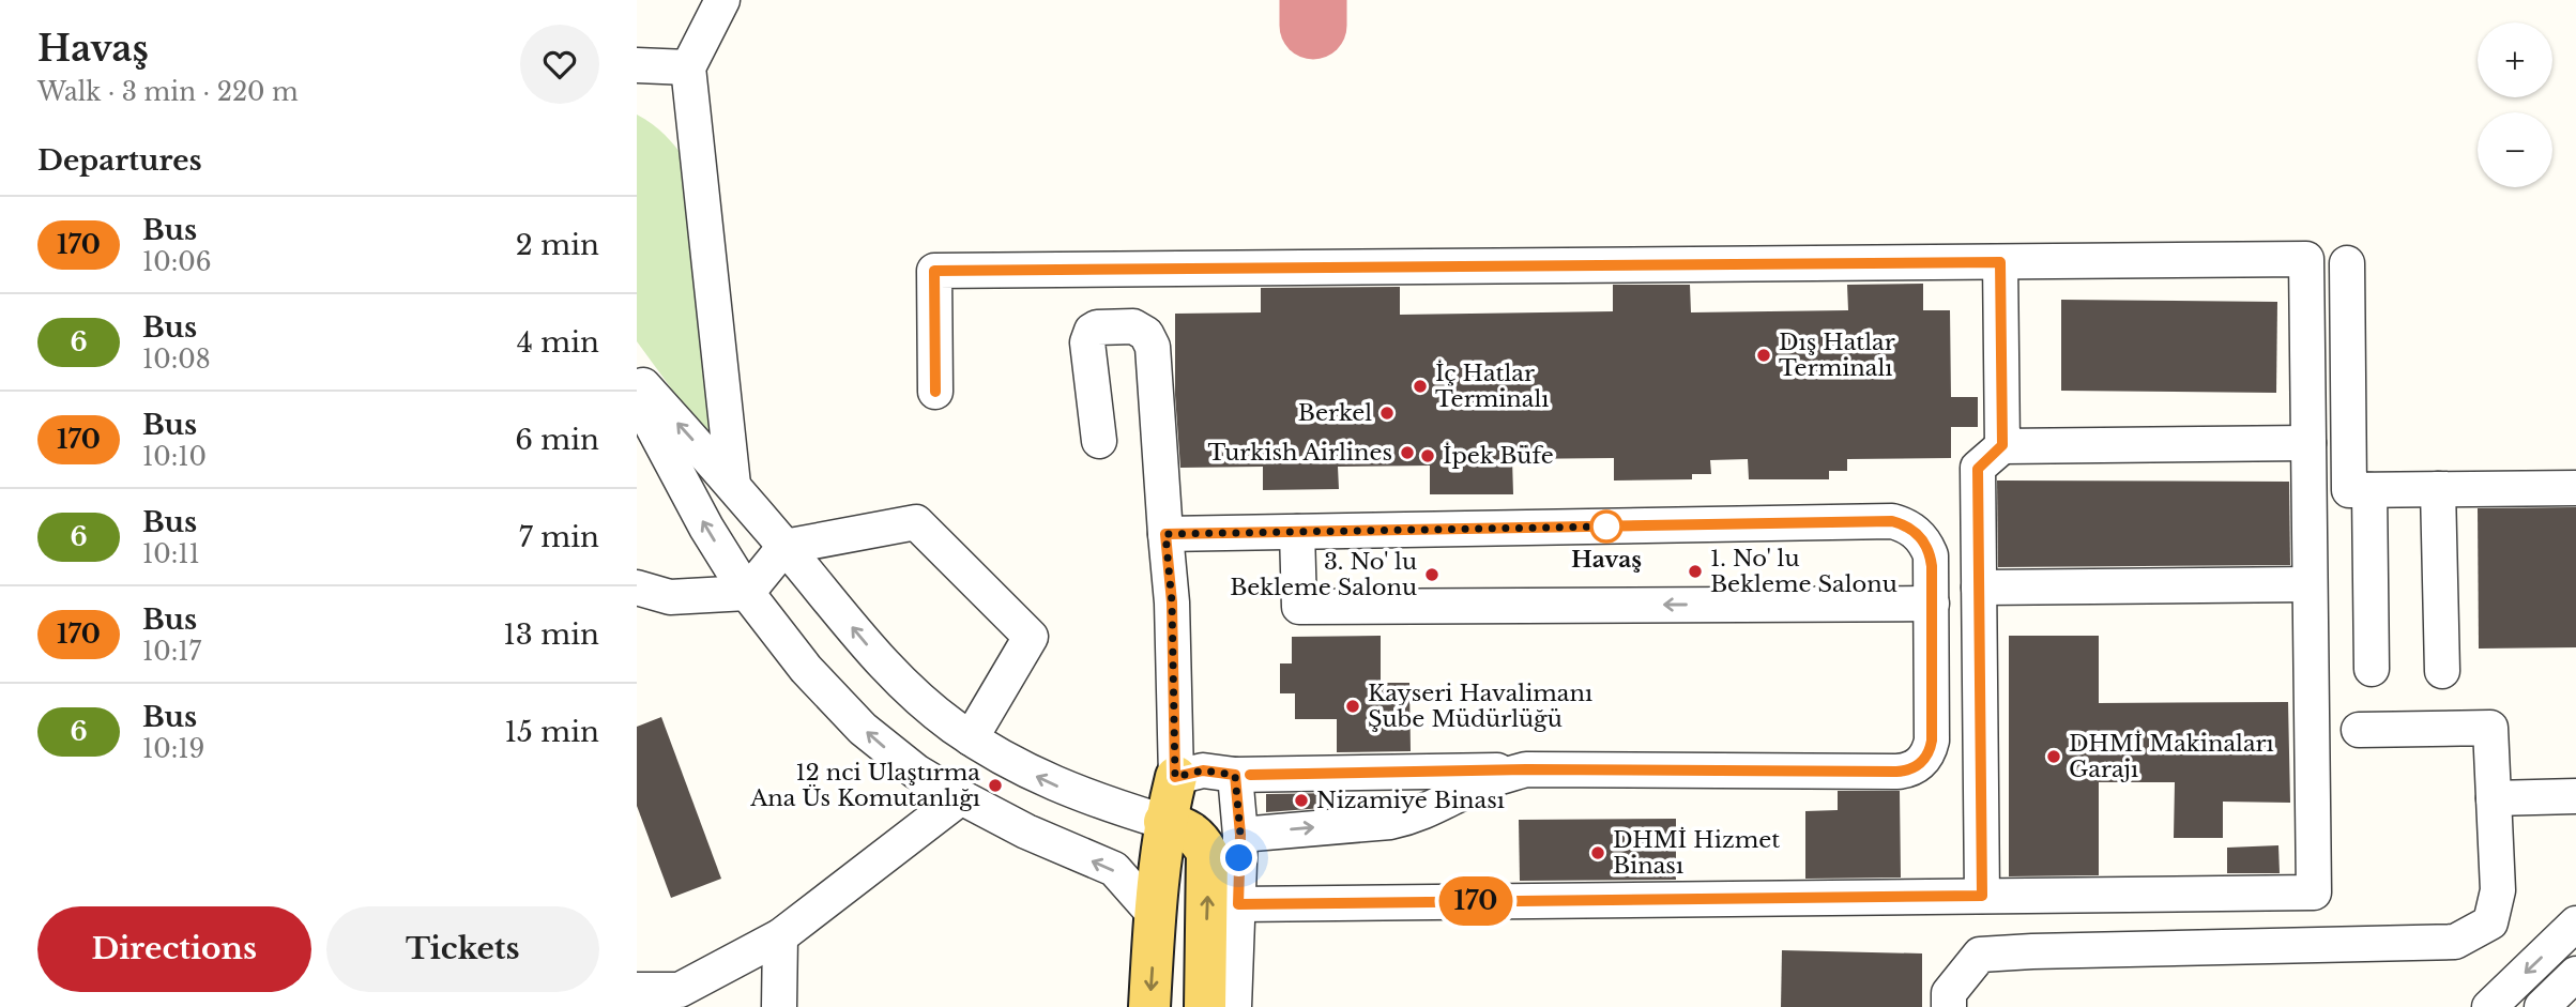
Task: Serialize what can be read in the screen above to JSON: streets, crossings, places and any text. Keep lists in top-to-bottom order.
{
  "places": [
    "Dış Hatlar Terminalı",
    "İç Hatlar Terminalı",
    "Berkel",
    "Turkish Airlines",
    "İpek Büfe",
    "Havaş",
    "1. No' lu Bekleme Salonu",
    "3. No' lu Bekleme Salonu",
    "Kayseri Havalimanı Şube Müdürlüğü",
    "DHMİ Makinaları Garajı",
    "12 nci Ulaştırma Ana Üs Komutanlığı",
    "Nizamiye Binası",
    "DHMİ Hizmet Binası"
  ],
  "lines": ["bus line 170"],
  "page": {
    "heading": [
      ["Havaş", "Walk · 3 min · 220 m"],
      "Departures"
    ],
    "on_map": "170",
    "map_buttons": ["+", "−"],
    "list": [
      {
        "mark": "170",
        "name": "Bus",
        "note": "10:06",
        "value": "2 min"
      },
      {
        "mark": "6",
        "name": "Bus",
        "note": "10:08",
        "value": "4 min"
      },
      {
        "mark": "170",
        "name": "Bus",
        "note": "10:10",
        "value": "6 min"
      },
      {
        "mark": "6",
        "name": "Bus",
        "note": "10:11",
        "value": "7 min"
      },
      {
        "mark": "170",
        "name": "Bus",
        "note": "10:17",
        "value": "13 min"
      },
      {
        "mark": "6",
        "name": "Bus",
        "note": "10:19",
        "value": "15 min"
      }
    ],
    "buttons": ["Directions", "Tickets"]
  }
}
